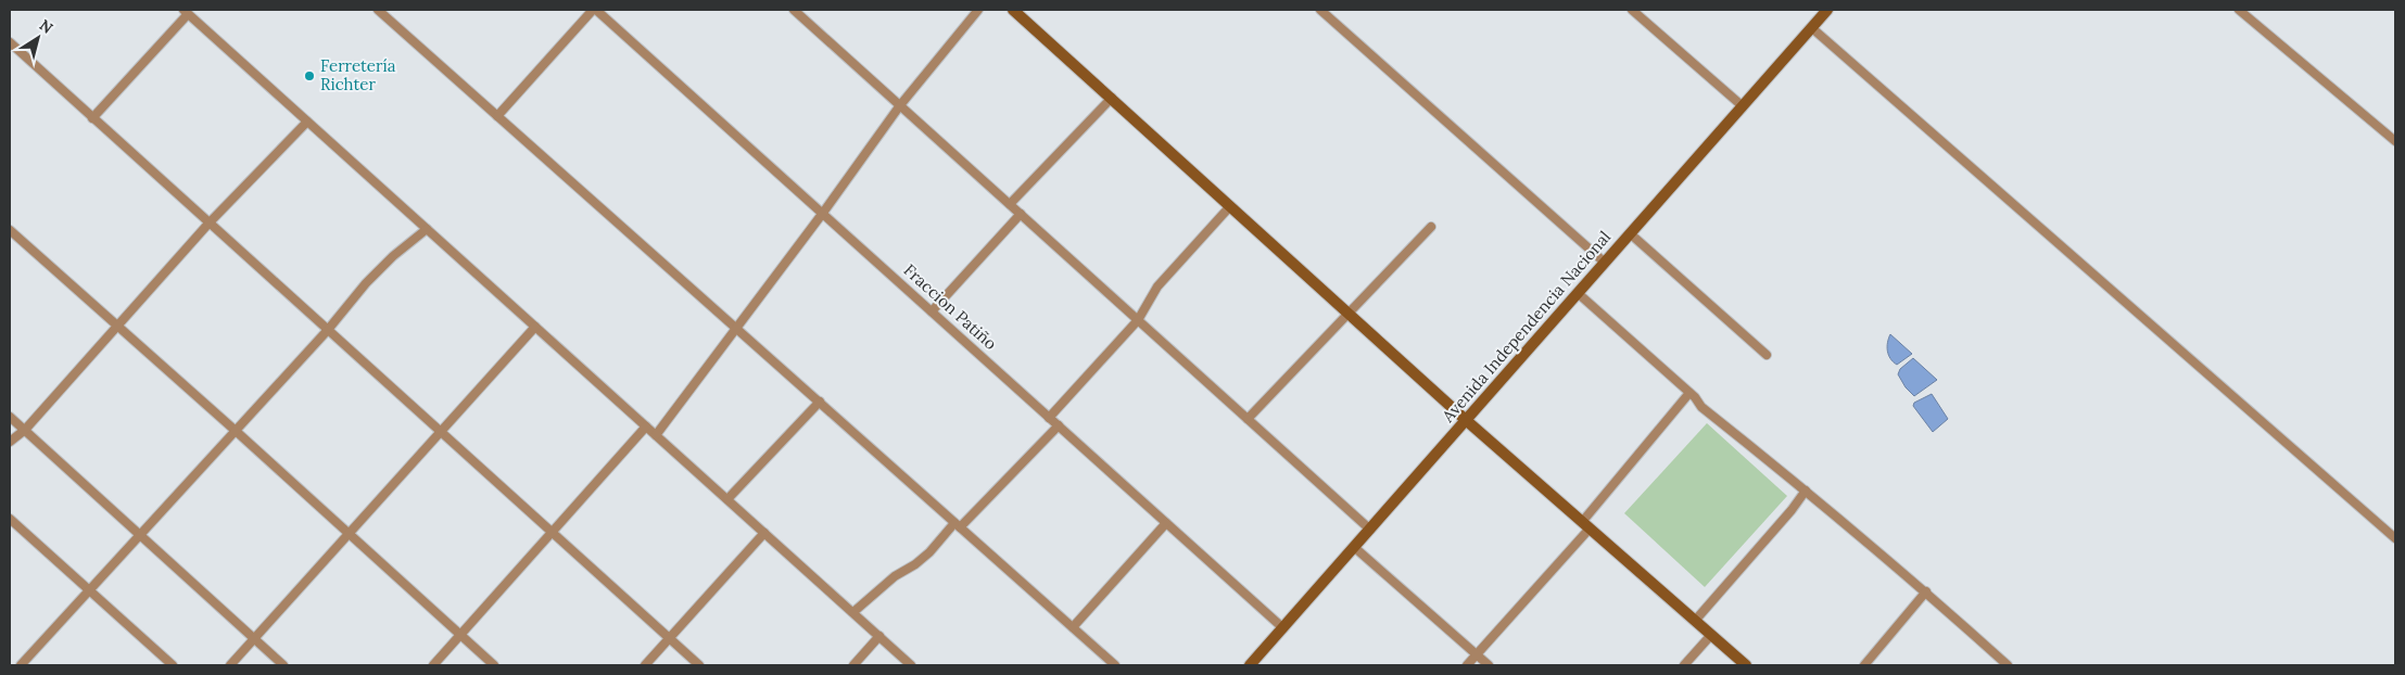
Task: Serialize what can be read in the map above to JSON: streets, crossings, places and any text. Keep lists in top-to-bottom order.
{
  "streets": {
    "street": ["Fraccion Patiño", "Avenida Independencia Nacional"]
  },
  "crossings": [
    ["Fraccion Patiño", "Avenida Independencia Nacional"]
  ],
  "places": ["Ferretería Richter"],
  "north": "top right"
}
